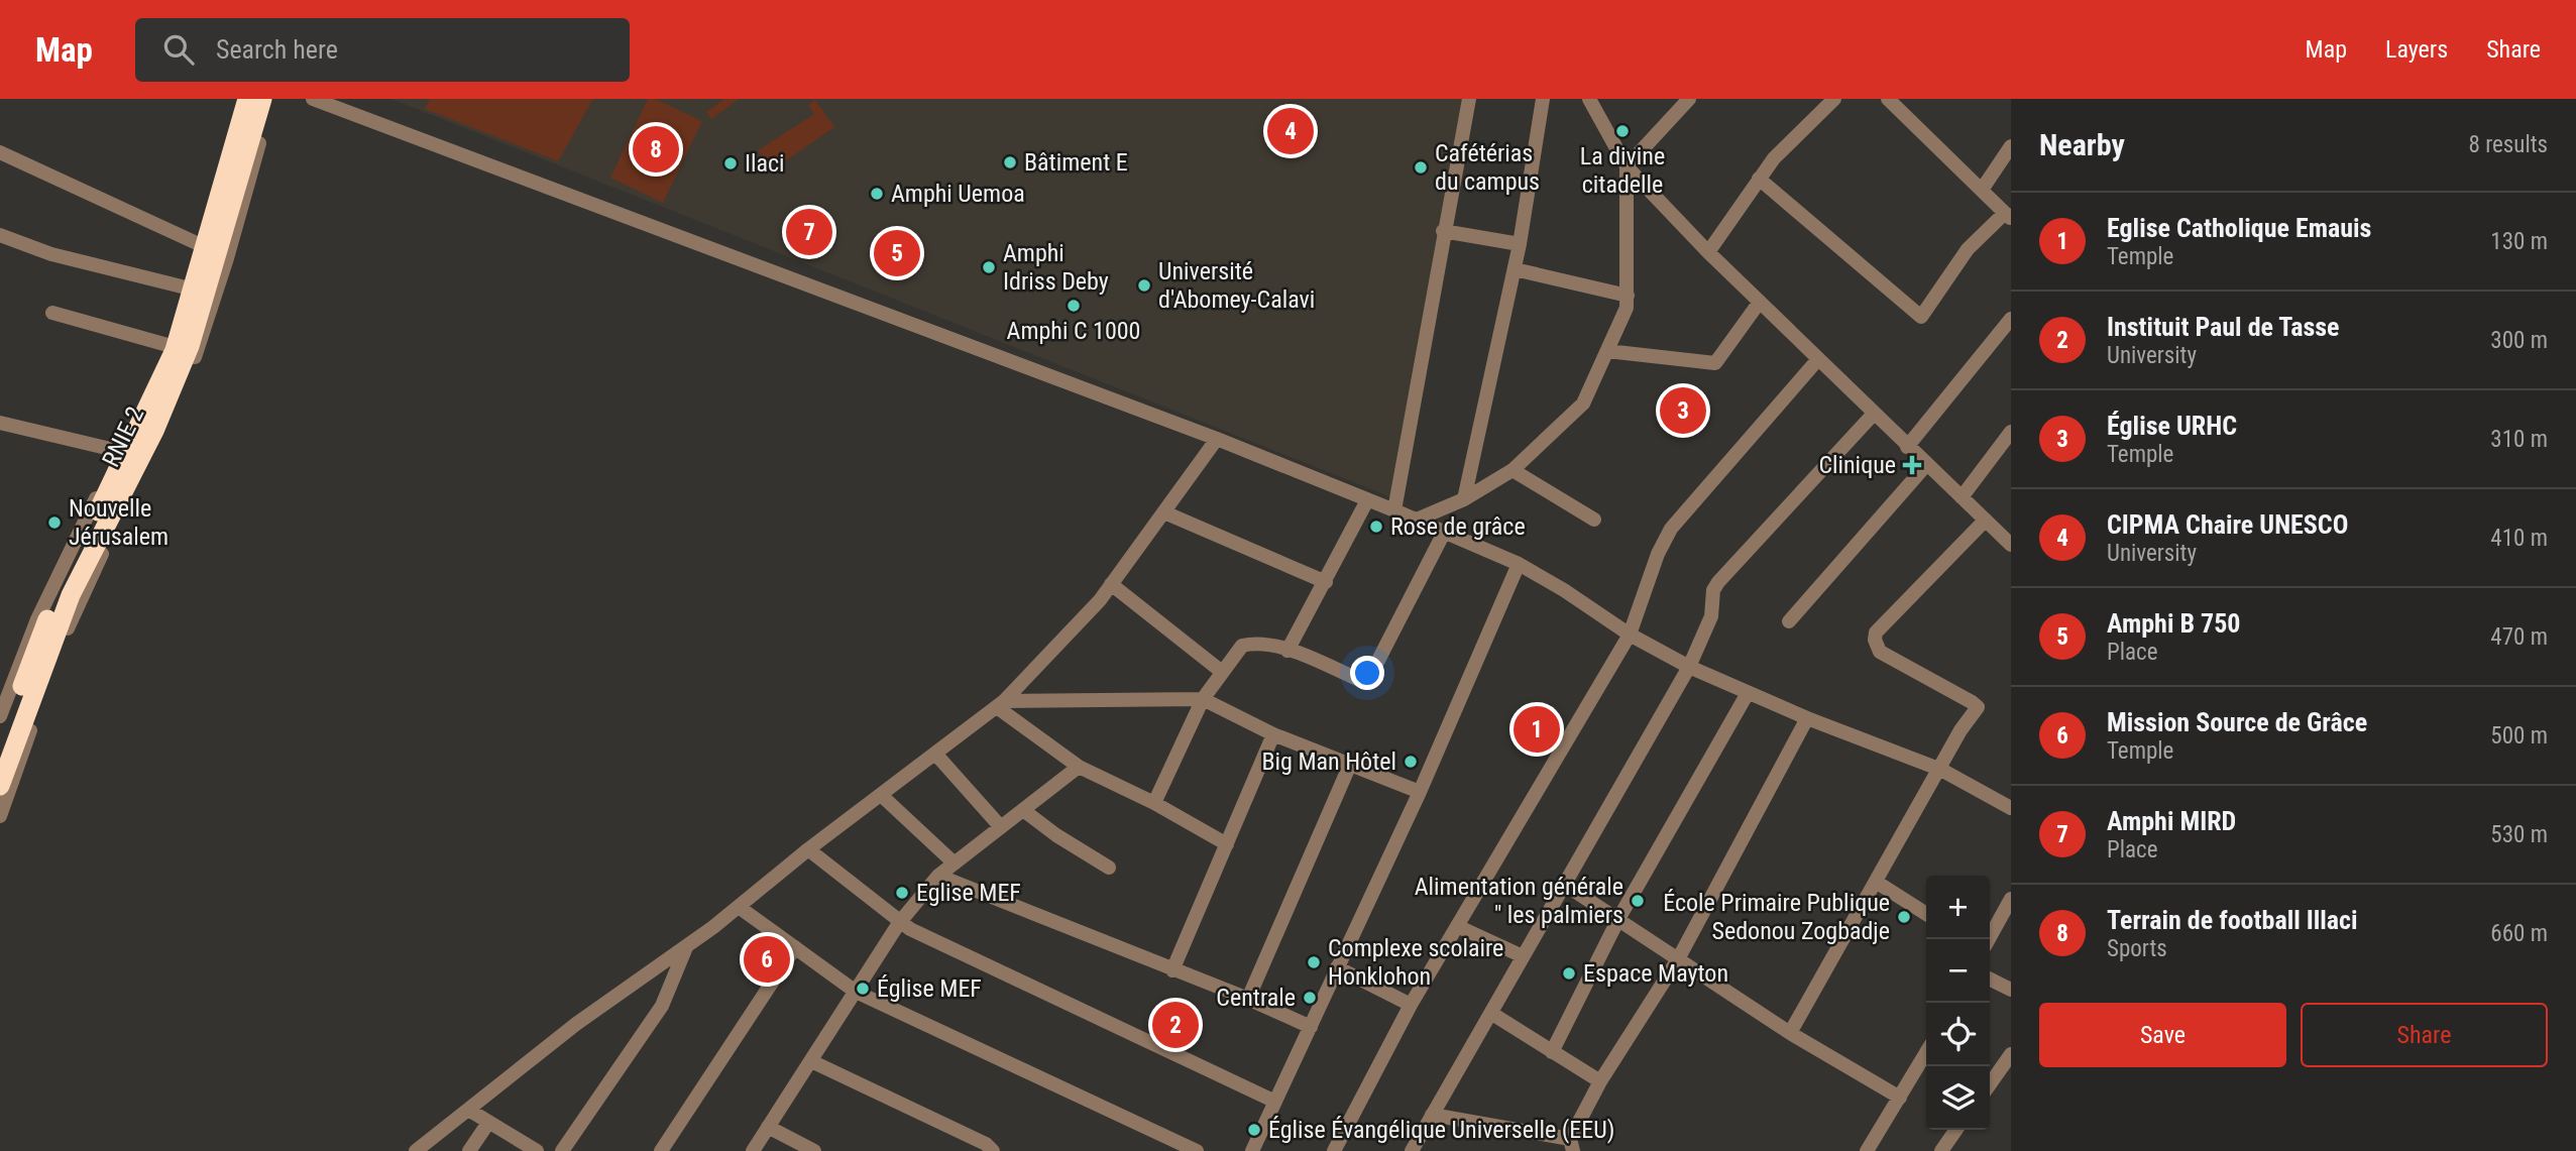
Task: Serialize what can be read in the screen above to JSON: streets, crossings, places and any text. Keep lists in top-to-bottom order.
{
  "streets": {
    "highway": ["RNIE 2"]
  },
  "places": {
    "other": [
      "La divine citadelle",
      "Bâtiment E",
      "Ilaci",
      "Cafétérias du campus",
      "Amphi Uemoa",
      "Amphi Idriss Deby",
      "Université d'Abomey-Calavi",
      "Amphi C 1000",
      "Nouvelle Jérusalem",
      "Rose de grâce",
      "Big Man Hôtel",
      "Eglise MEF",
      "Alimentation générale \" les palmiers",
      "École Primaire Publique Sedonou Zogbadje",
      "Complexe scolaire Honklohon",
      "Espace Mayton",
      "Église MEF",
      "Centrale",
      "Église Évangélique Universelle (EEU)"
    ],
    "health": ["Clinique"]
  },
  "page": {
    "header": "Map",
    "search": "Search here",
    "nav": ["Map", "Layers", "Share"],
    "heading": ["Nearby", "8 results"],
    "pins": [
      "4",
      "8",
      "7",
      "5",
      "3",
      "1",
      "6",
      "2"
    ],
    "list": [
      {
        "mark": "1",
        "name": "Eglise Catholique Emauis",
        "note": "Temple",
        "value": "130 m"
      },
      {
        "mark": "2",
        "name": "Instituit Paul de Tasse",
        "note": "University",
        "value": "300 m"
      },
      {
        "mark": "3",
        "name": "Église URHC",
        "note": "Temple",
        "value": "310 m"
      },
      {
        "mark": "4",
        "name": "CIPMA Chaire UNESCO",
        "note": "University",
        "value": "410 m"
      },
      {
        "mark": "5",
        "name": "Amphi B 750",
        "note": "Place",
        "value": "470 m"
      },
      {
        "mark": "6",
        "name": "Mission Source de Grâce",
        "note": "Temple",
        "value": "500 m"
      },
      {
        "mark": "7",
        "name": "Amphi MIRD",
        "note": "Place",
        "value": "530 m"
      },
      {
        "mark": "8",
        "name": "Terrain de football Illaci",
        "note": "Sports",
        "value": "660 m"
      }
    ],
    "map_buttons": ["+", "−"],
    "buttons": ["Save", "Share"]
  }
}
